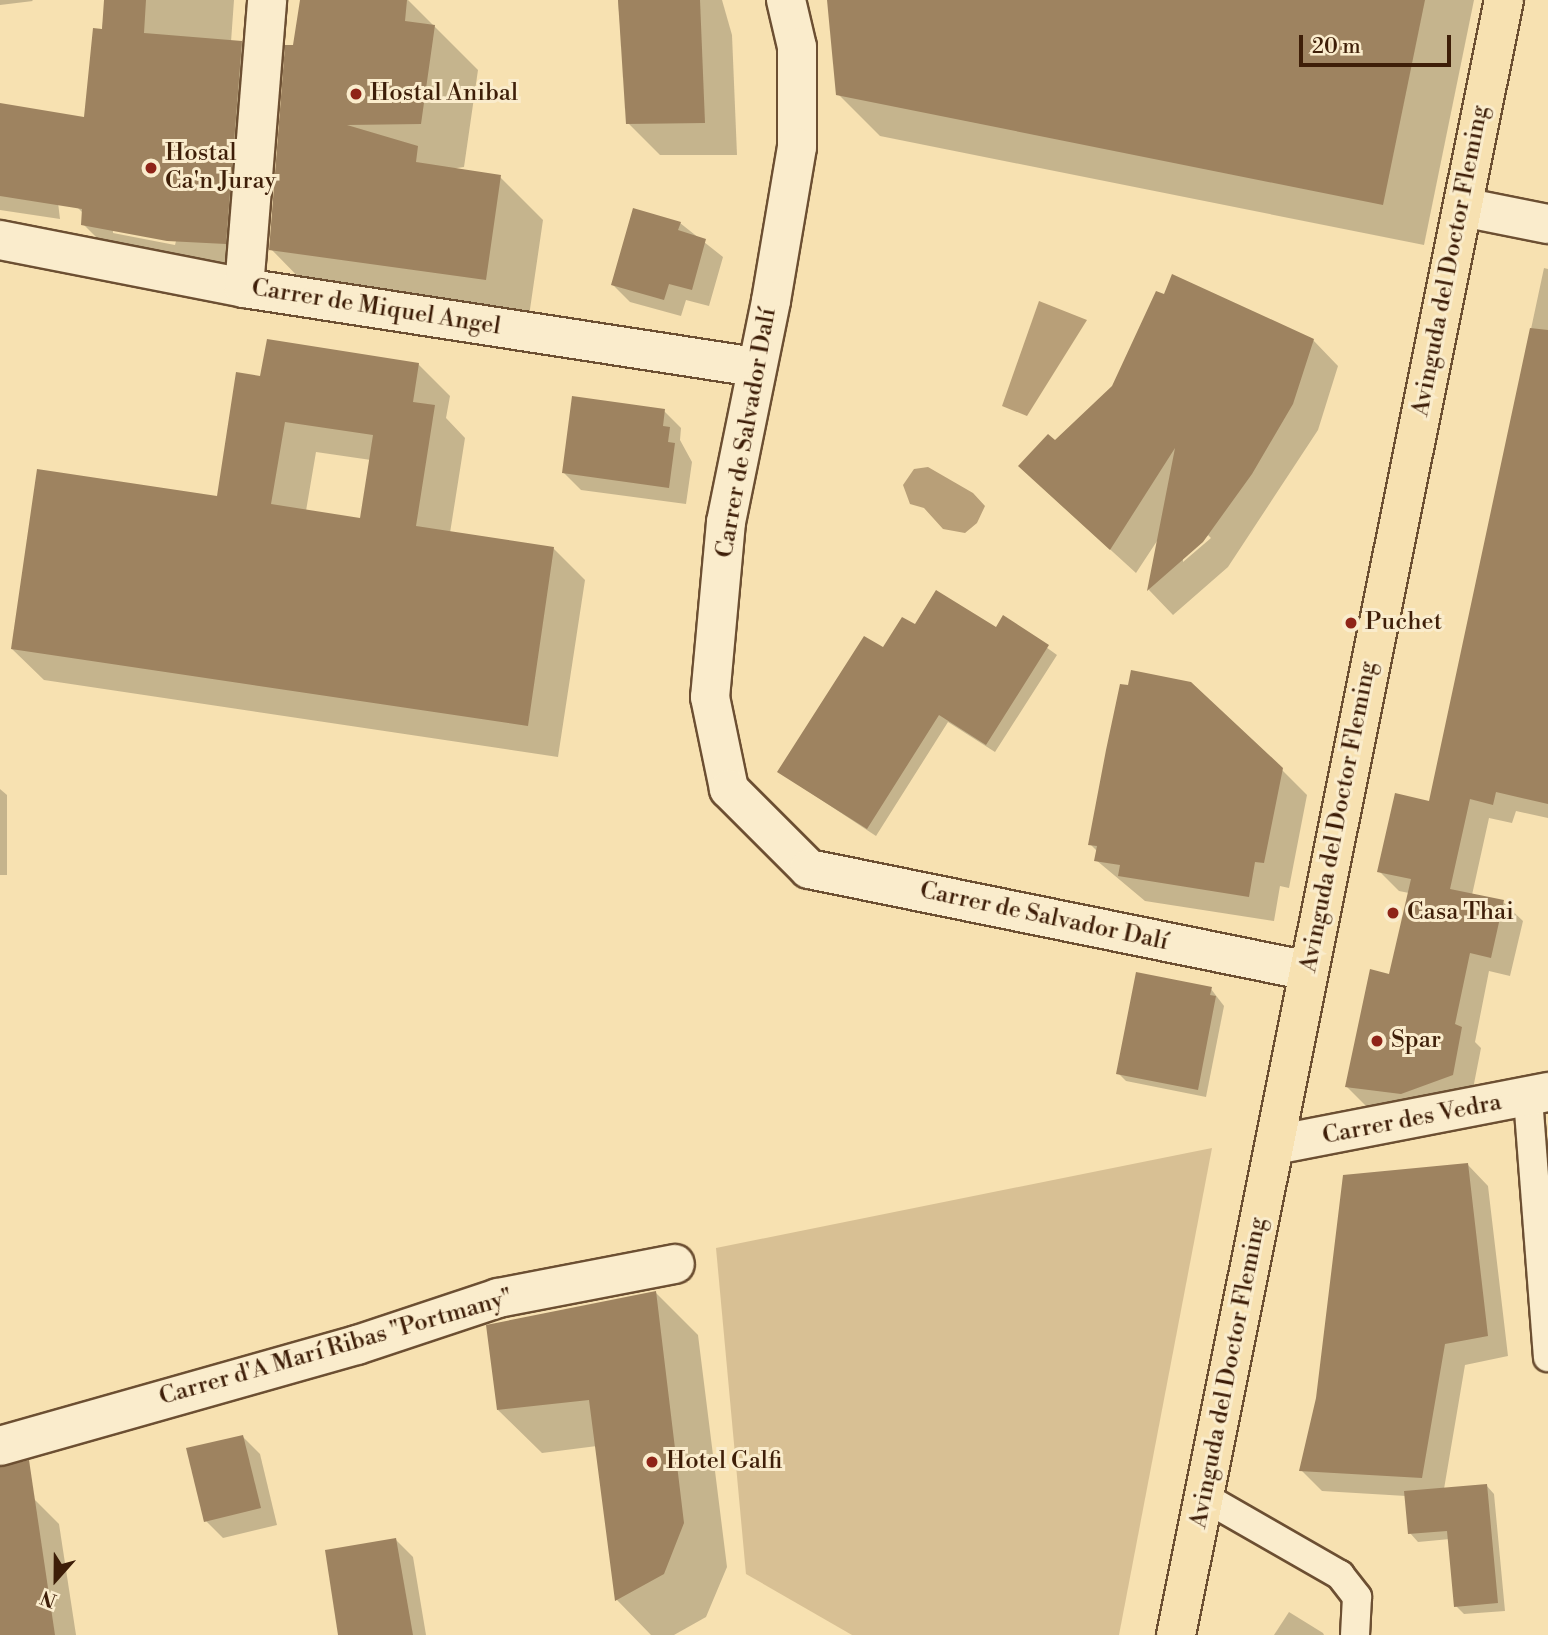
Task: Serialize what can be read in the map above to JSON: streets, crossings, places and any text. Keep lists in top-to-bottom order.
{
  "streets": {
    "main road": ["Avinguda del Doctor Fleming"],
    "street": [
      "Carrer de Miquel Angel",
      "Carrer de Salvador Dalí",
      "Carrer des Vedra",
      "Carrer d'A Marí Ribas \"Portmany\""
    ]
  },
  "crossings": [
    ["Avinguda del Doctor Fleming", "Carrer de Salvador Dalí"],
    ["Avinguda del Doctor Fleming", "Carrer des Vedra"],
    ["Carrer de Miquel Angel", "Carrer de Salvador Dalí"]
  ],
  "places": [
    "Hostal Anibal",
    "Hostal Ca'n Juray",
    "Puchet",
    "Casa Thai",
    "Spar",
    "Hotel Galfi"
  ],
  "scale_bar": "20 m",
  "north": "bottom"
}
